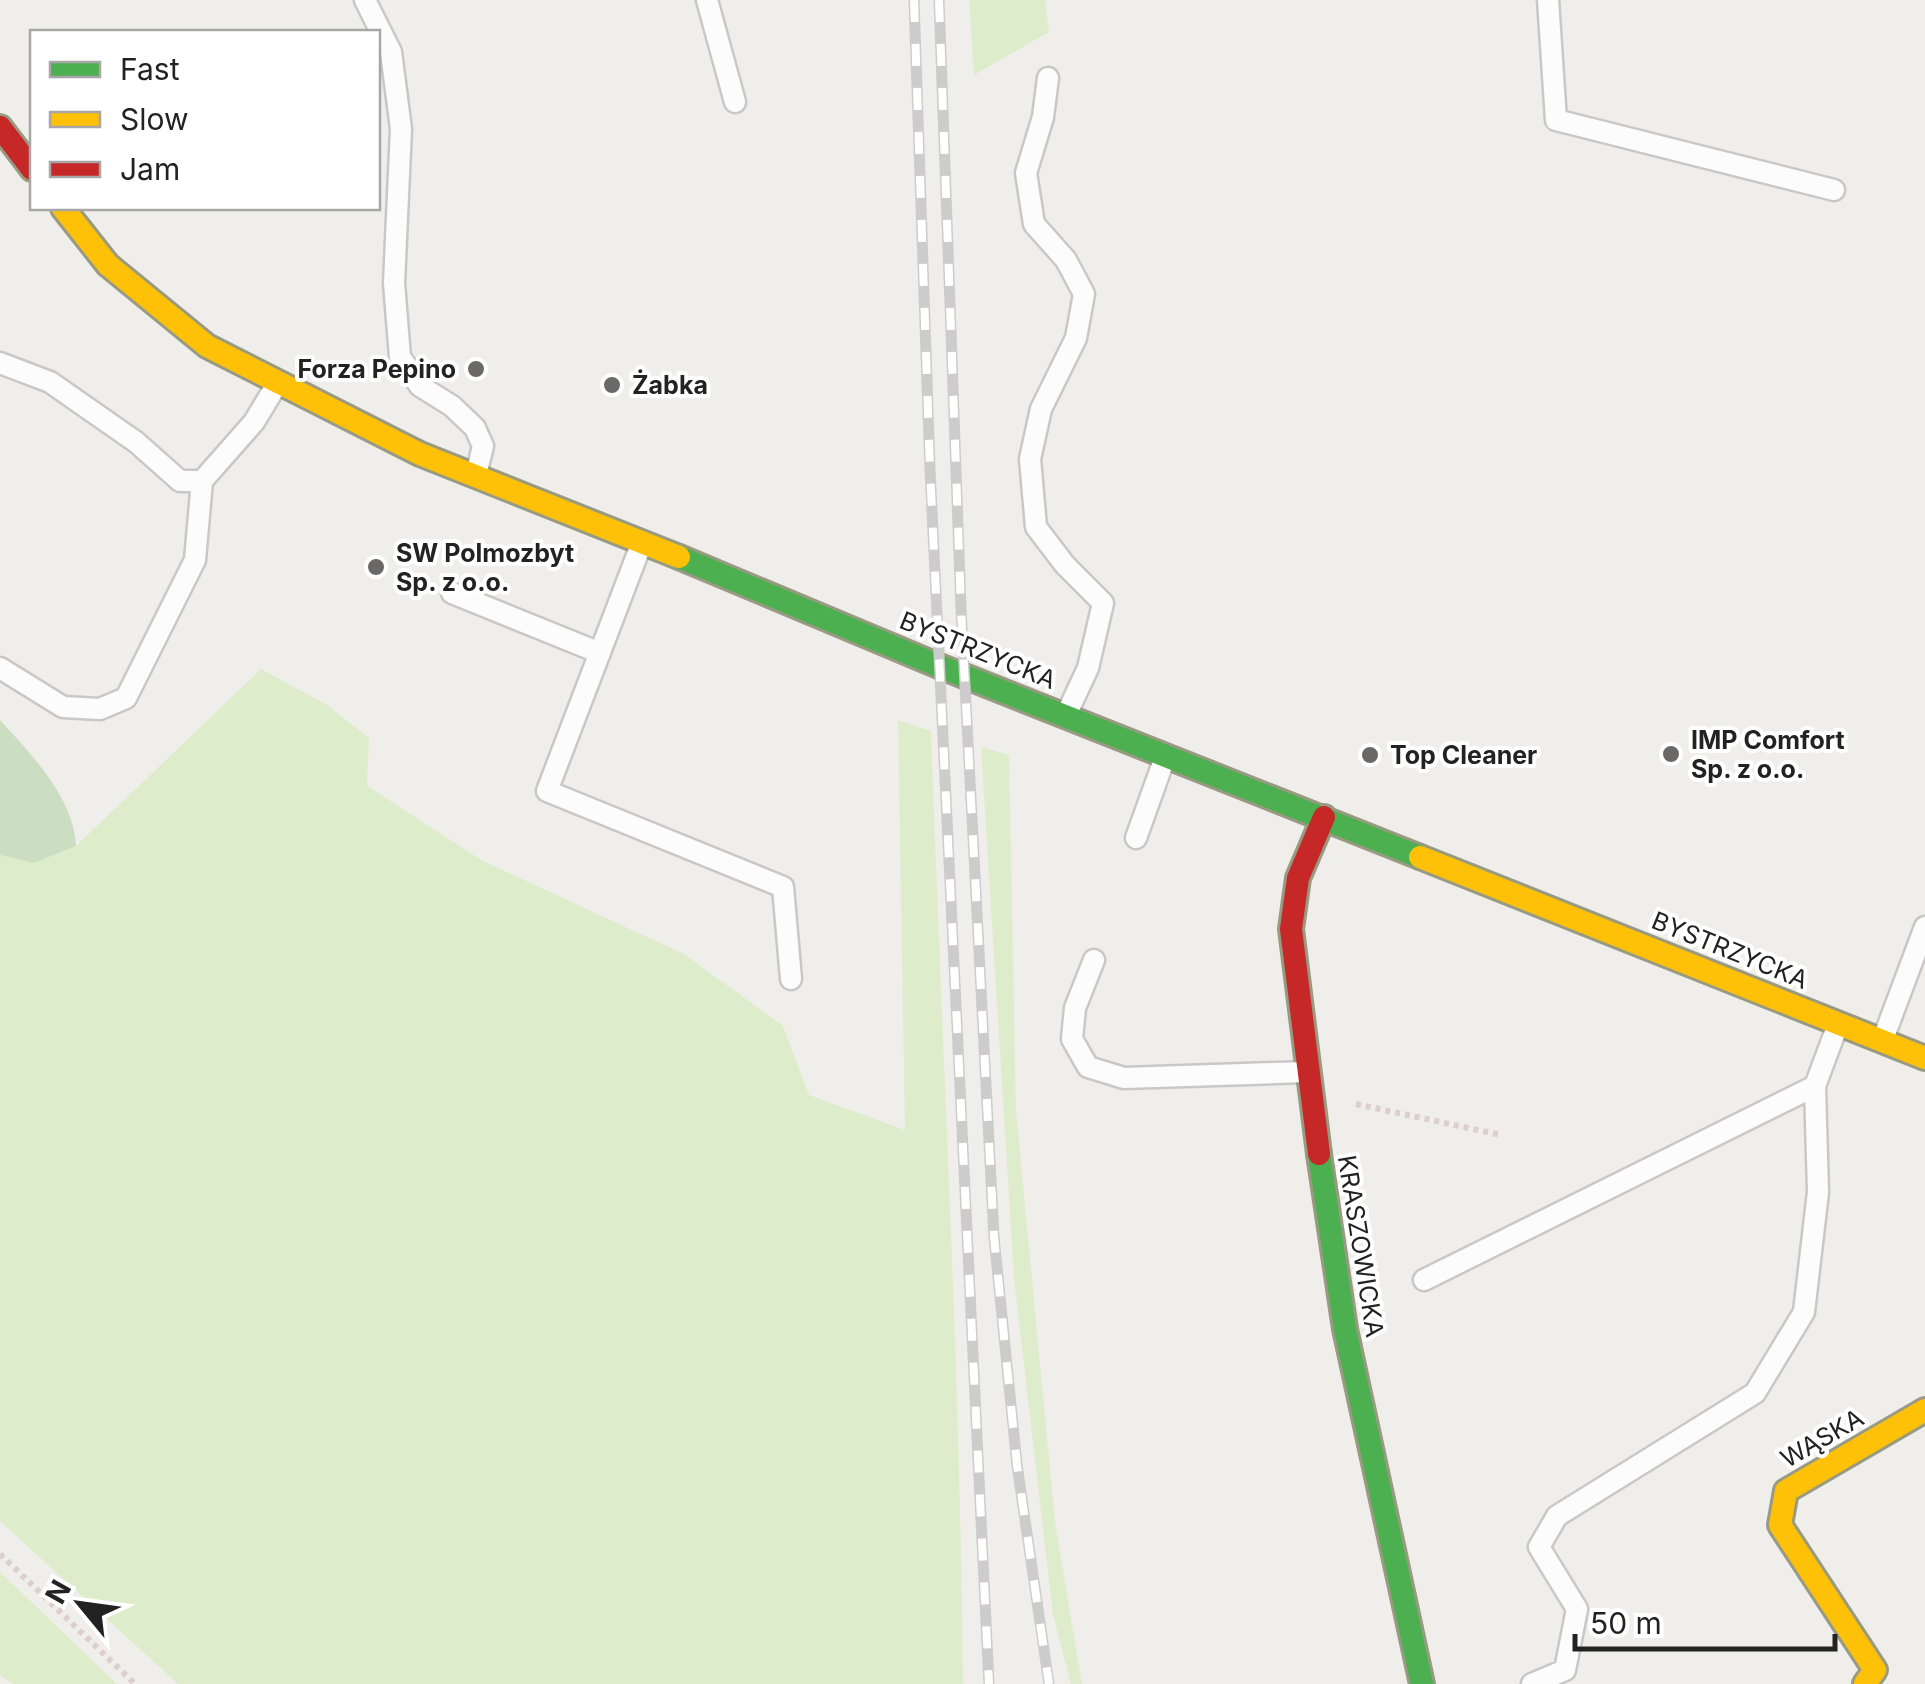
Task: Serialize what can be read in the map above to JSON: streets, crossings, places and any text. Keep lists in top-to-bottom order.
{
  "streets": {
    "street": ["BYSTRZYCKA", "KRASZOWICKA", "WĄSKA"]
  },
  "crossings": [
    ["BYSTRZYCKA", "KRASZOWICKA"]
  ],
  "places": [
    "Forza Pepino",
    "Żabka",
    "SW Polmozbyt Sp. z o.o.",
    "IMP Comfort Sp. z o.o.",
    "Top Cleaner"
  ],
  "legend": ["Fast", "Slow", "Jam"],
  "scale_bar": "50 m",
  "north": "top left"
}
